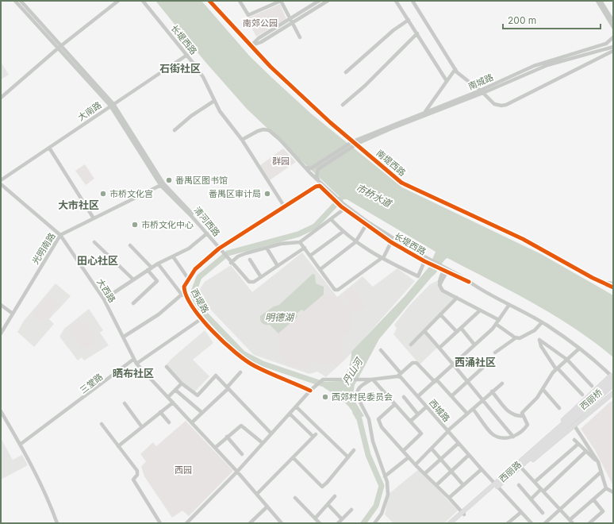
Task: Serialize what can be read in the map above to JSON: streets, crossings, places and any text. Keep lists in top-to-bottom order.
{
  "streets": {
    "main road": ["西丽桥", "西丽路"],
    "street": [
      "长堤西路",
      "南城路",
      "大南路",
      "南堤西路",
      "清河西路",
      "光明南路",
      "大西路",
      "西堤路",
      "三堂路",
      "西城路"
    ]
  },
  "crossings": [
    ["长堤西路", "大南路"],
    ["长堤西路", "西堤路"],
    ["长堤西路", "西丽桥"],
    ["南城路", "南堤西路"],
    ["大南路", "清河西路"],
    ["清河西路", "光明南路"],
    ["清河西路", "西堤路"],
    ["光明南路", "大西路"],
    ["大西路", "三堂路"],
    ["西丽桥", "西丽路"],
    ["西城路", "西丽路"]
  ],
  "districts": [
    "石街社区",
    "大市社区",
    "田心社区",
    "西涌社区",
    "晒布社区"
  ],
  "water": ["市桥水道", "明德湖", "丹山河"],
  "parks": ["南郊公园", "群园", "西园"],
  "places": [
    "番禺区图书馆",
    "市桥文化宫",
    "番禺区审计局",
    "市桥文化中心",
    "西郊村民委员会"
  ],
  "scale_bar": "200 m"
}
